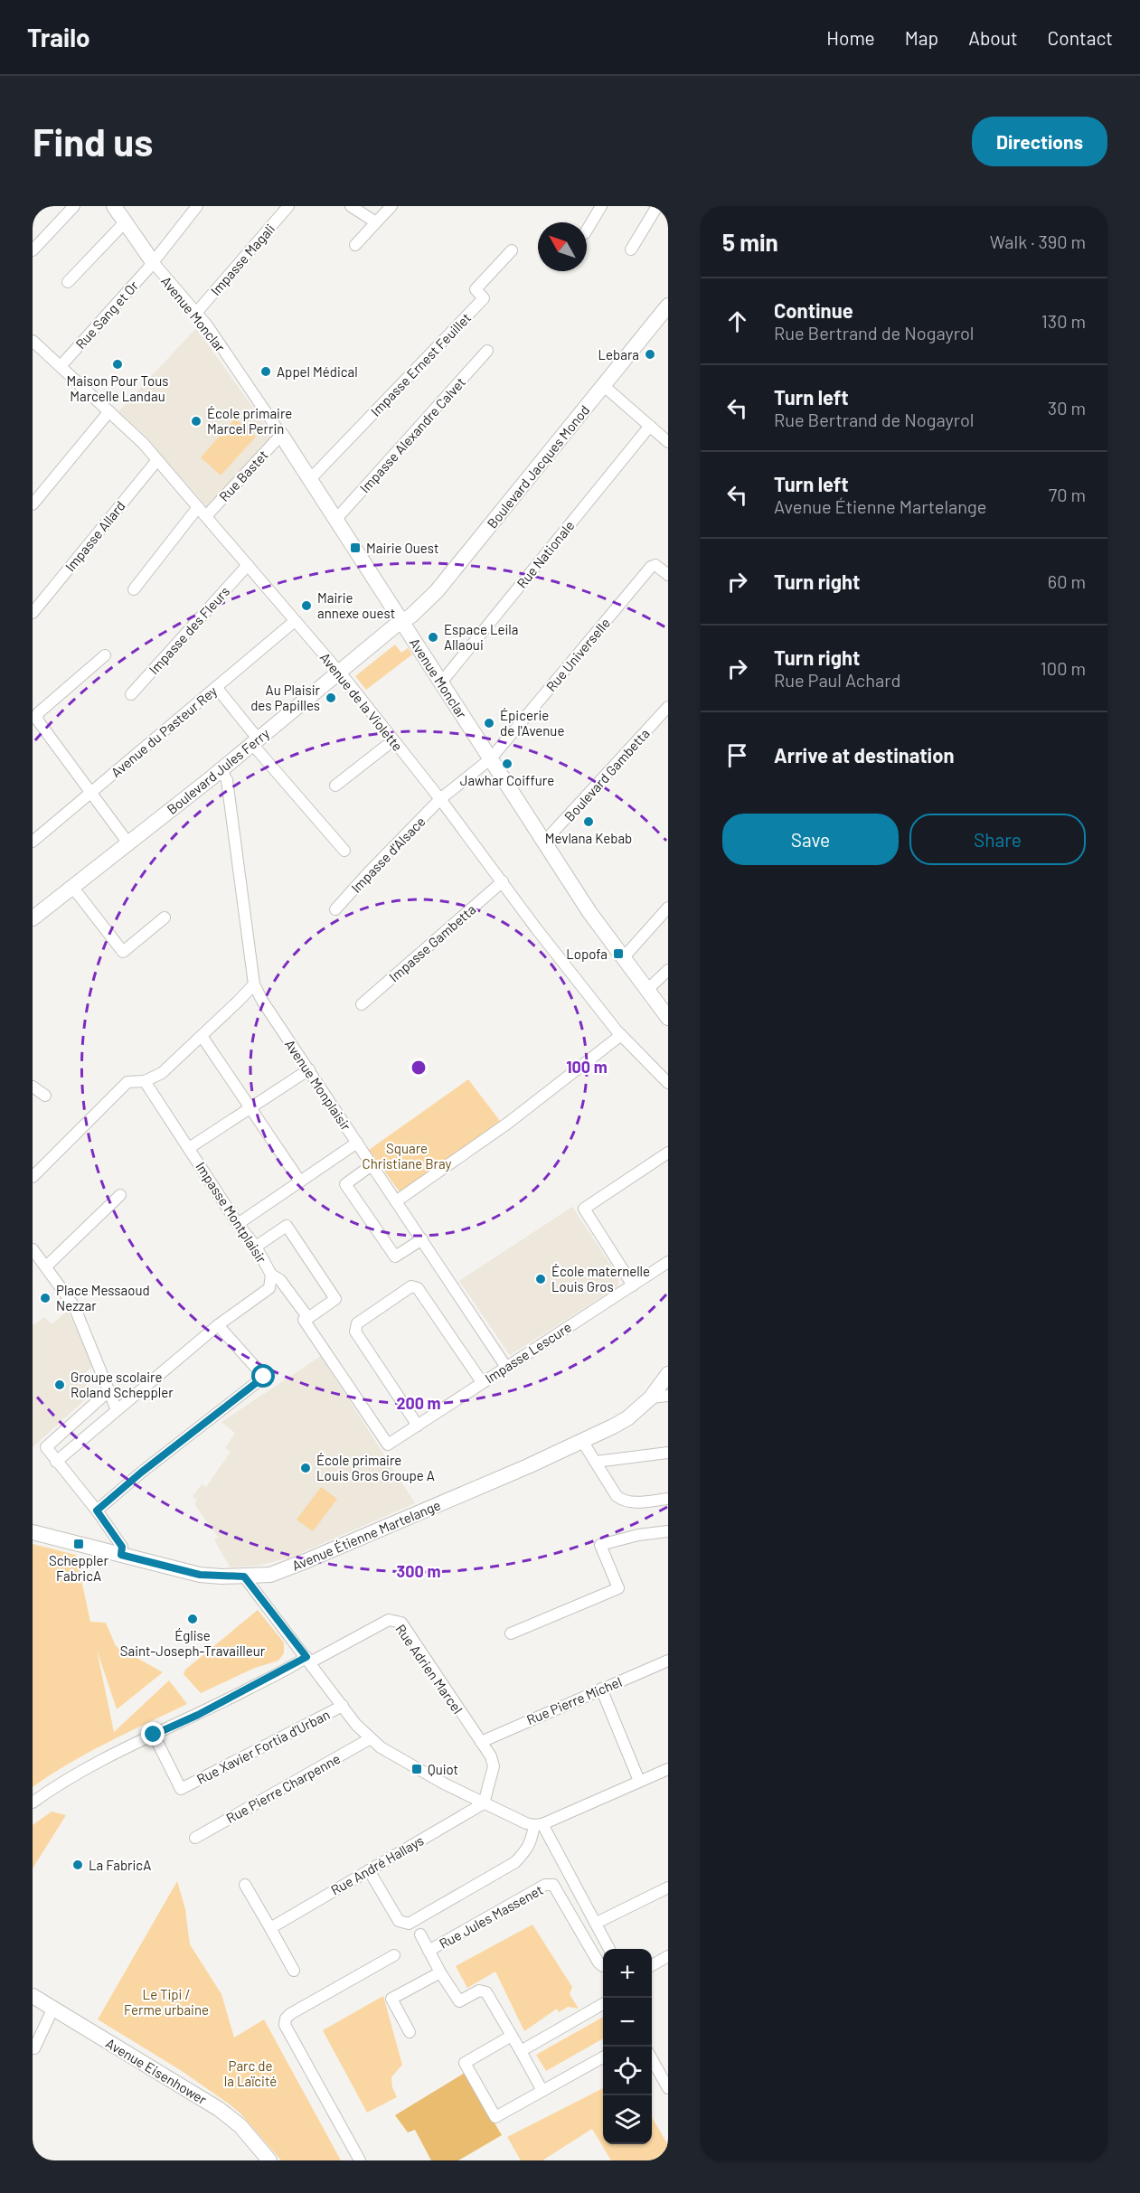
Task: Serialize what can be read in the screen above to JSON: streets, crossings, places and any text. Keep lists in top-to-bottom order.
{
  "streets": {
    "street": [
      "Impasse Magali",
      "Avenue Monclar",
      "Rue Sang et Or",
      "Impasse Ernest Feuillet",
      "Impasse Alexandre Calvet",
      "Boulevard Jacques Monod",
      "Rue Bastet",
      "Impasse Allard",
      "Rue Nationale",
      "Impasse des Fleurs",
      "Rue Universelle",
      "Avenue de la Violette",
      "Avenue du Pasteur Rey",
      "Boulevard Jules Ferry",
      "Boulevard Gambetta",
      "Impasse d'Alsace",
      "Impasse Gambetta",
      "Avenue Monplaisir",
      "Impasse Montplaisir",
      "Impasse Lescure",
      "Avenue Étienne Martelange",
      "Rue Adrien Marcel",
      "Rue Pierre Michel",
      "Rue Xavier Fortia d'Urban",
      "Rue Pierre Charpenne",
      "Rue André Hallays",
      "Rue Jules Massenet",
      "Avenue Eisenhower"
    ]
  },
  "crossings": [
    ["Impasse Magali", "Avenue Monclar"],
    ["Avenue Monclar", "Rue Sang et Or"],
    ["Avenue Monclar", "Impasse Ernest Feuillet"],
    ["Avenue Monclar", "Impasse Alexandre Calvet"],
    ["Avenue Monclar", "Boulevard Jacques Monod"],
    ["Avenue Monclar", "Rue Bastet"],
    ["Avenue Monclar", "Rue Nationale"],
    ["Avenue Monclar", "Rue Universelle"],
    ["Avenue Monclar", "Boulevard Jules Ferry"],
    ["Avenue Monclar", "Boulevard Gambetta"],
    ["Avenue Monclar", "Impasse d'Alsace"],
    ["Rue Sang et Or", "Avenue de la Violette"],
    ["Boulevard Jacques Monod", "Boulevard Jules Ferry"],
    ["Rue Bastet", "Avenue de la Violette"],
    ["Impasse Allard", "Avenue de la Violette"],
    ["Impasse des Fleurs", "Avenue de la Violette"],
    ["Rue Universelle", "Impasse d'Alsace"],
    ["Avenue de la Violette", "Avenue du Pasteur Rey"],
    ["Avenue de la Violette", "Boulevard Jules Ferry"],
    ["Avenue de la Violette", "Impasse d'Alsace"],
    ["Avenue de la Violette", "Impasse Gambetta"],
    ["Boulevard Jules Ferry", "Avenue Monplaisir"],
    ["Avenue Monplaisir", "Impasse Lescure"],
    ["Impasse Montplaisir", "Impasse Lescure"],
    ["Rue Adrien Marcel", "Rue Pierre Michel"],
    ["Rue Adrien Marcel", "Rue Xavier Fortia d'Urban"],
    ["Rue Adrien Marcel", "Rue André Hallays"]
  ],
  "parks": ["Square Christiane Bray", "Le Tipi / Ferme urbaine", "Parc de la Laïcité"],
  "places": {
    "other": [
      "Lebara",
      "Maison Pour Tous Marcelle Landau",
      "Appel Médical",
      "École primaire Marcel Perrin",
      "Mairie annexe ouest",
      "Espace Leila Allaoui",
      "Au Plaisir des Papilles",
      "Épicerie de l'Avenue",
      "Jawhar Coiffure",
      "Mevlana Kebab",
      "École maternelle Louis Gros",
      "Place Messaoud Nezzar",
      "Groupe scolaire Roland Scheppler",
      "École primaire Louis Gros Groupe A",
      "Église Saint-Joseph-Travailleur",
      "La FabricA"
    ],
    "transit": [
      "Mairie Ouest",
      "Lopofa",
      "Scheppler FabricA",
      "Quiot"
    ]
  },
  "north": "top left",
  "page": {
    "header": "Trailo",
    "nav": [
      "Home",
      "Map",
      "About",
      "Contact"
    ],
    "buttons": [
      "Directions",
      ["Save", "Share"]
    ],
    "title": "Find us",
    "heading": ["5 min", "Walk · 390 m"],
    "list": [
      ["Continue", "Rue Bertrand de Nogayrol", "130 m"],
      ["Turn left", "Rue Bertrand de Nogayrol", "30 m"],
      ["Turn left", "Avenue Étienne Martelange", "70 m"],
      ["Turn right", "60 m"],
      ["Turn right", "Rue Paul Achard", "100 m"],
      "Arrive at destination"
    ],
    "map_buttons": ["+", "−"]
  },
  "rings": ["100 m", "200 m", "300 m"]
}
